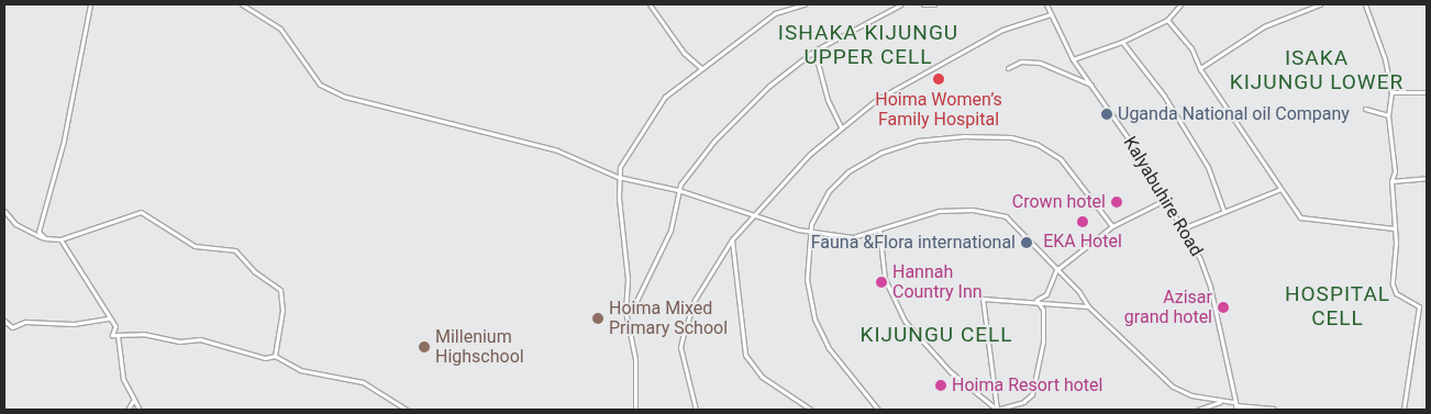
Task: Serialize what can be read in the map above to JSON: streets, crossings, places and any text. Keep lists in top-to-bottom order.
{
  "streets": {
    "street": ["Kalyabuhire Road"]
  },
  "districts": [
    "ISHAKA KIJUNGU UPPER CELL",
    "ISAKA KIJUNGU LOWER",
    "HOSPITAL CELL",
    "KIJUNGU CELL"
  ],
  "places": [
    "Hoima Women’s Family Hospital",
    "Uganda National oil Company",
    "Crown hotel",
    "EKA Hotel",
    "Fauna &Flora international",
    "Hannah Country Inn",
    "Azisar grand hotel",
    "Hoima Mixed Primary School",
    "Millenium Highschool",
    "Hoima Resort hotel"
  ]
}
